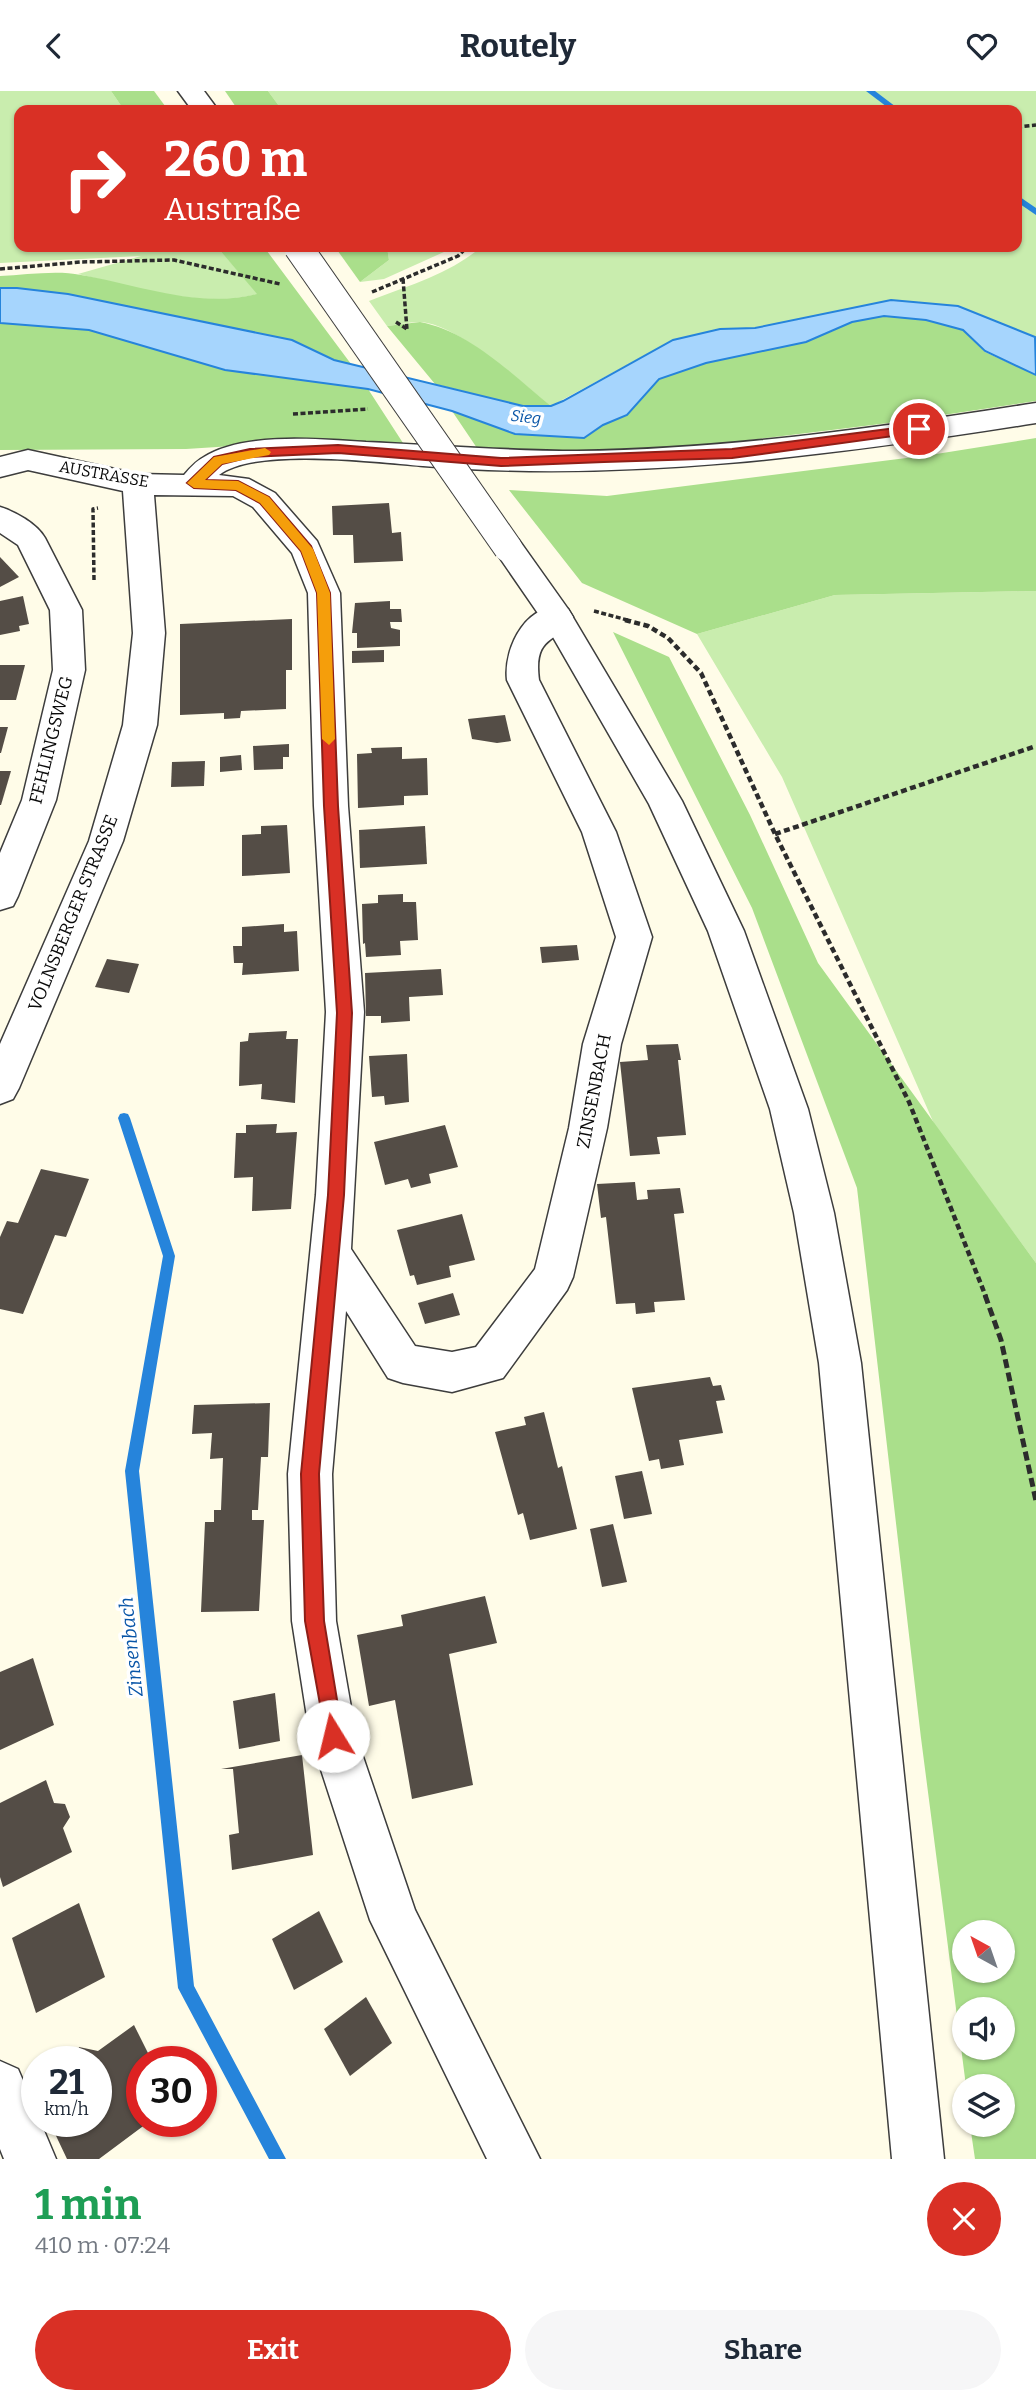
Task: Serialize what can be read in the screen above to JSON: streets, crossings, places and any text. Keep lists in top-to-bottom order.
{
  "streets": {
    "street": [
      "AUSTRASSE",
      "FEHLINGSWEG",
      "VOLNSBERGER STRASSE",
      "ZINSENBACH"
    ]
  },
  "crossings": [
    ["AUSTRASSE", "VOLNSBERGER STRASSE"]
  ],
  "water": ["Sieg", "Zinsenbach"],
  "north": "top left",
  "page": {
    "header": "Routely",
    "turn": ["260 m", "Austraße"],
    "speed": "21 km/h",
    "limit": "30",
    "heading": ["1 min", "410 m · 07:24"],
    "buttons": ["Exit", "Share"]
  }
}
